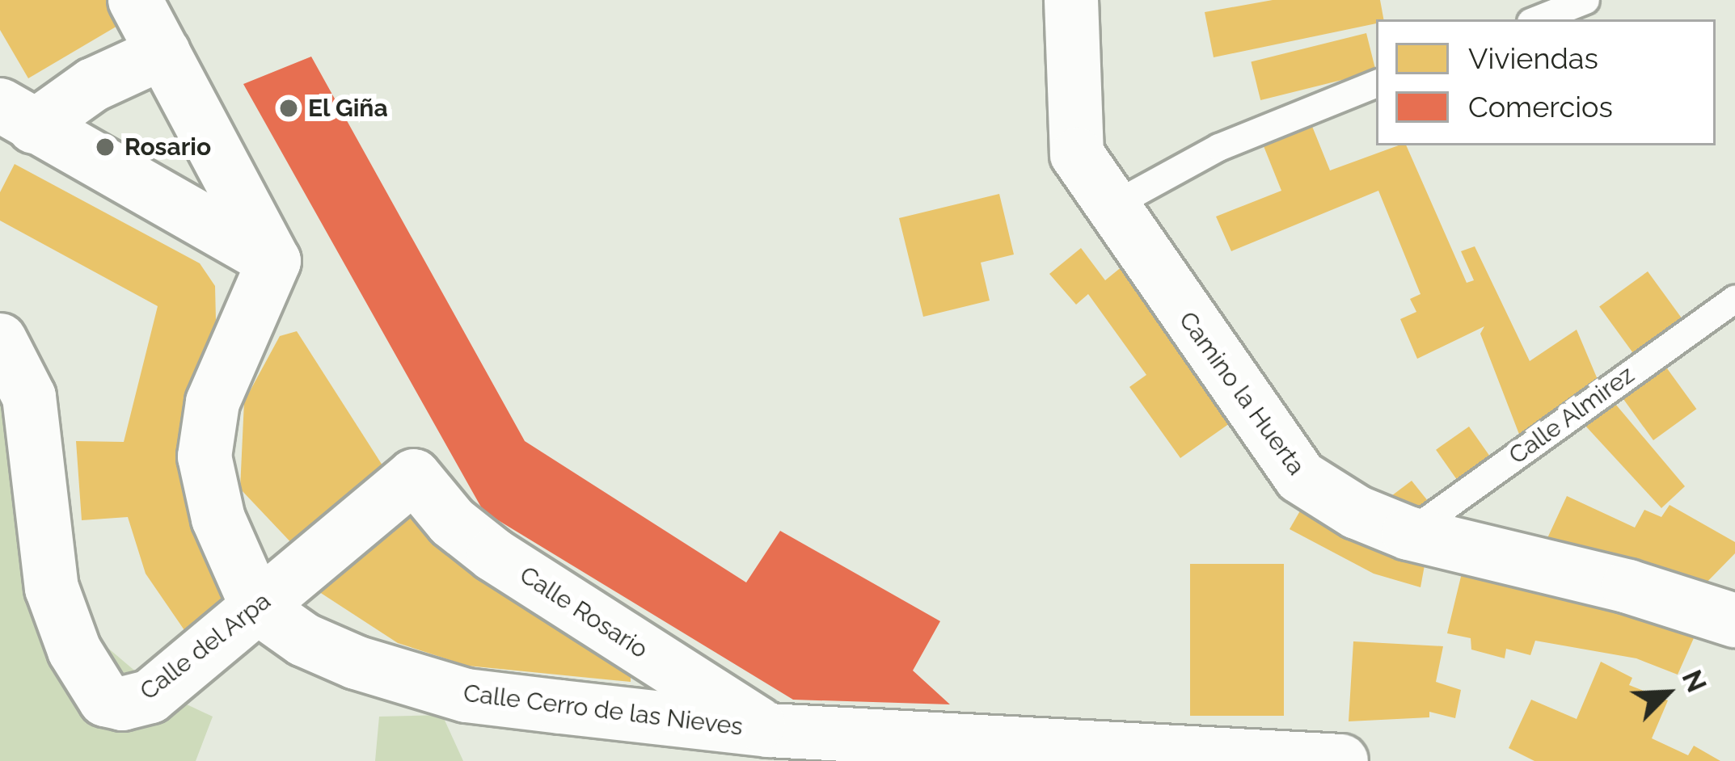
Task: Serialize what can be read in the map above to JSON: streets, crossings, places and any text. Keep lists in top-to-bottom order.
{
  "streets": {
    "street": [
      "Camino la Huerta",
      "Calle Rosario",
      "Calle del Arpa",
      "Calle Cerro de las Nieves"
    ],
    "lane": ["Calle Almirez"]
  },
  "crossings": [
    ["Camino la Huerta", "Calle Almirez"],
    ["Calle Rosario", "Calle del Arpa"],
    ["Calle Rosario", "Calle Cerro de las Nieves"],
    ["Calle del Arpa", "Calle Cerro de las Nieves"]
  ],
  "places": ["El Giña", "Rosario"],
  "legend": ["Viviendas", "Comercios"],
  "north": "top right"
}
